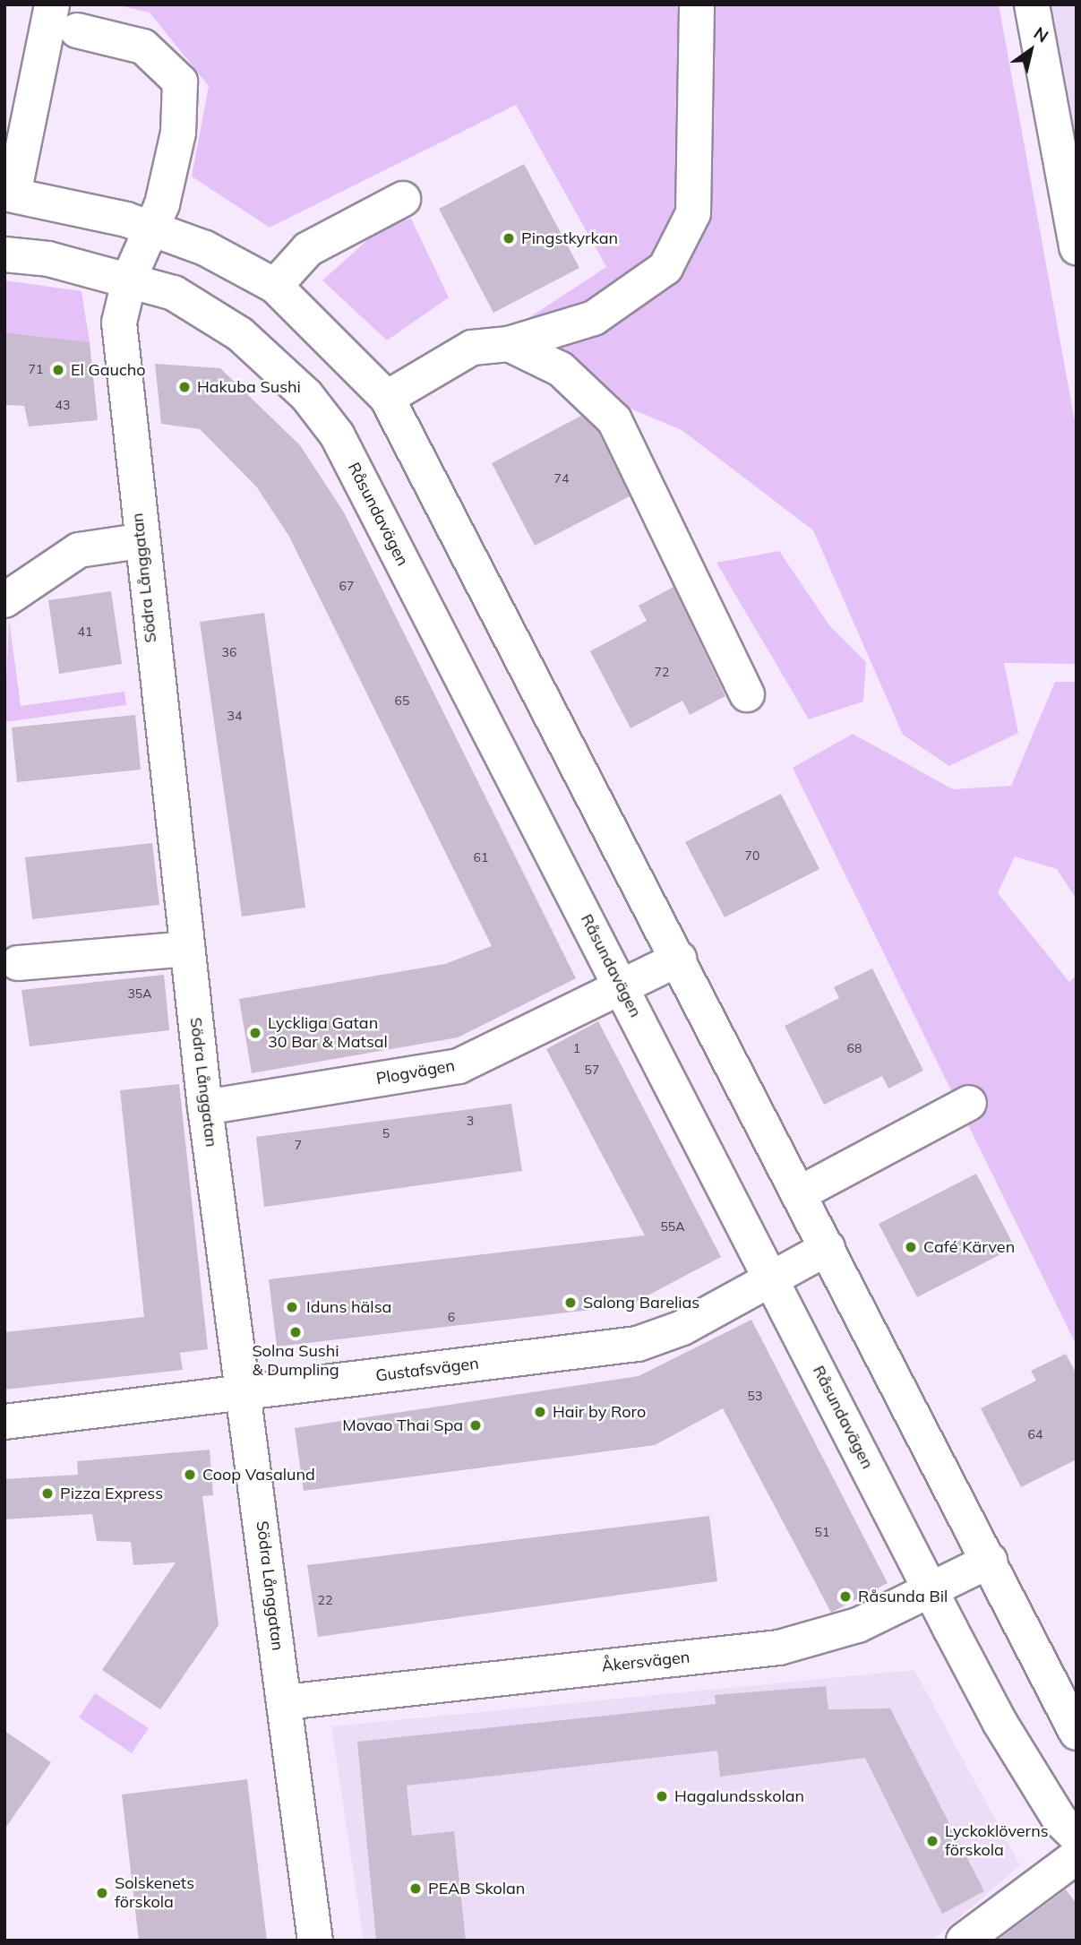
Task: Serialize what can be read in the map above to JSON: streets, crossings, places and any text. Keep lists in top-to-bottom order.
{
  "streets": {
    "street": [
      "Råsundavägen",
      "Södra Långgatan",
      "Plogvägen",
      "Gustafsvägen",
      "Åkersvägen"
    ]
  },
  "crossings": [
    ["Råsundavägen", "Södra Långgatan"],
    ["Råsundavägen", "Plogvägen"],
    ["Råsundavägen", "Gustafsvägen"],
    ["Råsundavägen", "Åkersvägen"],
    ["Södra Långgatan", "Plogvägen"],
    ["Södra Långgatan", "Gustafsvägen"],
    ["Södra Långgatan", "Åkersvägen"]
  ],
  "places": [
    "Pingstkyrkan",
    "El Gaucho",
    "Hakuba Sushi",
    "Lyckliga Gatan 30 Bar & Matsal",
    "Café Kärven",
    "Salong Barelias",
    "Iduns hälsa",
    "Solna Sushi & Dumpling",
    "Hair by Roro",
    "Movao Thai Spa",
    "Coop Vasalund",
    "Pizza Express",
    "Råsunda Bil",
    "Hagalundsskolan",
    "Lyckoklöverns förskola",
    "PEAB Skolan",
    "Solskenets förskola"
  ],
  "house_numbers": [
    "71",
    "43",
    "74",
    "67",
    "41",
    "36",
    "72",
    "65",
    "34",
    "70",
    "61",
    "35A",
    "1",
    "68",
    "57",
    "3",
    "5",
    "7",
    "55A",
    "6",
    "53",
    "64",
    "51",
    "22"
  ],
  "north": "top right"
}
